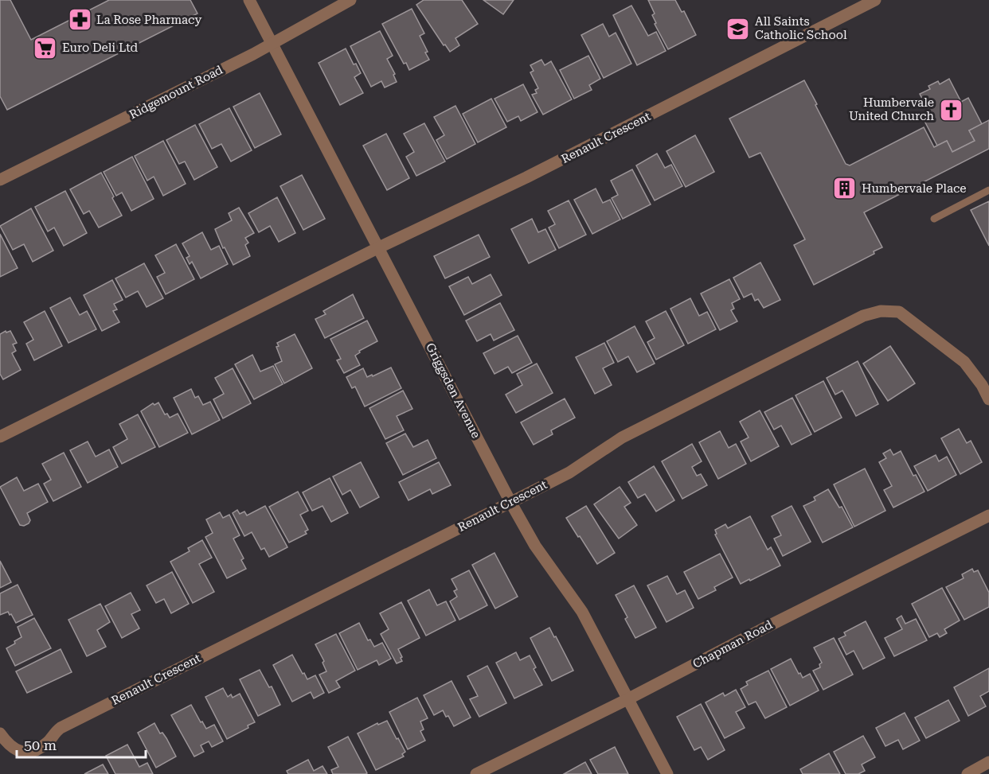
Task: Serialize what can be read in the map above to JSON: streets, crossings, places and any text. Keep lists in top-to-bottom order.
{
  "streets": {
    "street": [
      "Ridgemount Road",
      "Renault Crescent",
      "Griggsden Avenue",
      "Chapman Road"
    ]
  },
  "crossings": [
    ["Ridgemount Road", "Griggsden Avenue"],
    ["Renault Crescent", "Griggsden Avenue"],
    ["Griggsden Avenue", "Chapman Road"]
  ],
  "places": {
    "pharmacy": ["La Rose Pharmacy"],
    "school or university": ["All Saints Catholic School"],
    "supermarket": ["Euro Deli Ltd"],
    "church": ["Humbervale United Church"],
    "building": ["Humbervale Place"]
  },
  "scale_bar": "50 m"
}
